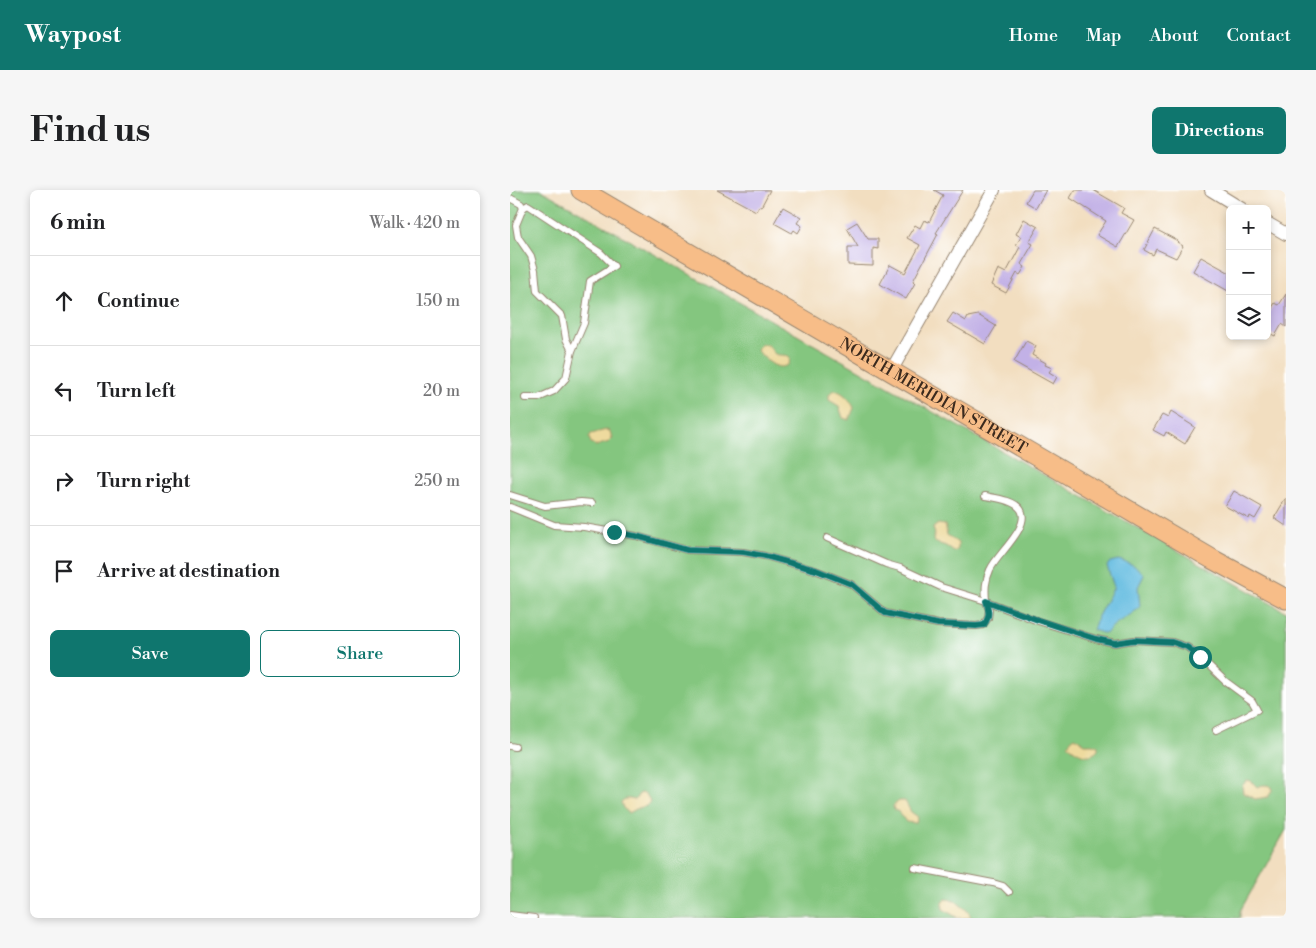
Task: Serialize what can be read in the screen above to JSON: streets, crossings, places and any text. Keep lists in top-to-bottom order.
{
  "streets": {
    "main road": ["NORTH MERIDIAN STREET"]
  },
  "page": {
    "header": "Waypost",
    "nav": [
      "Home",
      "Map",
      "About",
      "Contact"
    ],
    "buttons": [
      "Directions",
      ["Save", "Share"]
    ],
    "title": "Find us",
    "heading": ["6 min", "Walk · 420 m"],
    "map_buttons": ["+", "−"],
    "list": [
      ["Continue", "150 m"],
      ["Turn left", "20 m"],
      ["Turn right", "250 m"],
      "Arrive at destination"
    ]
  }
}
